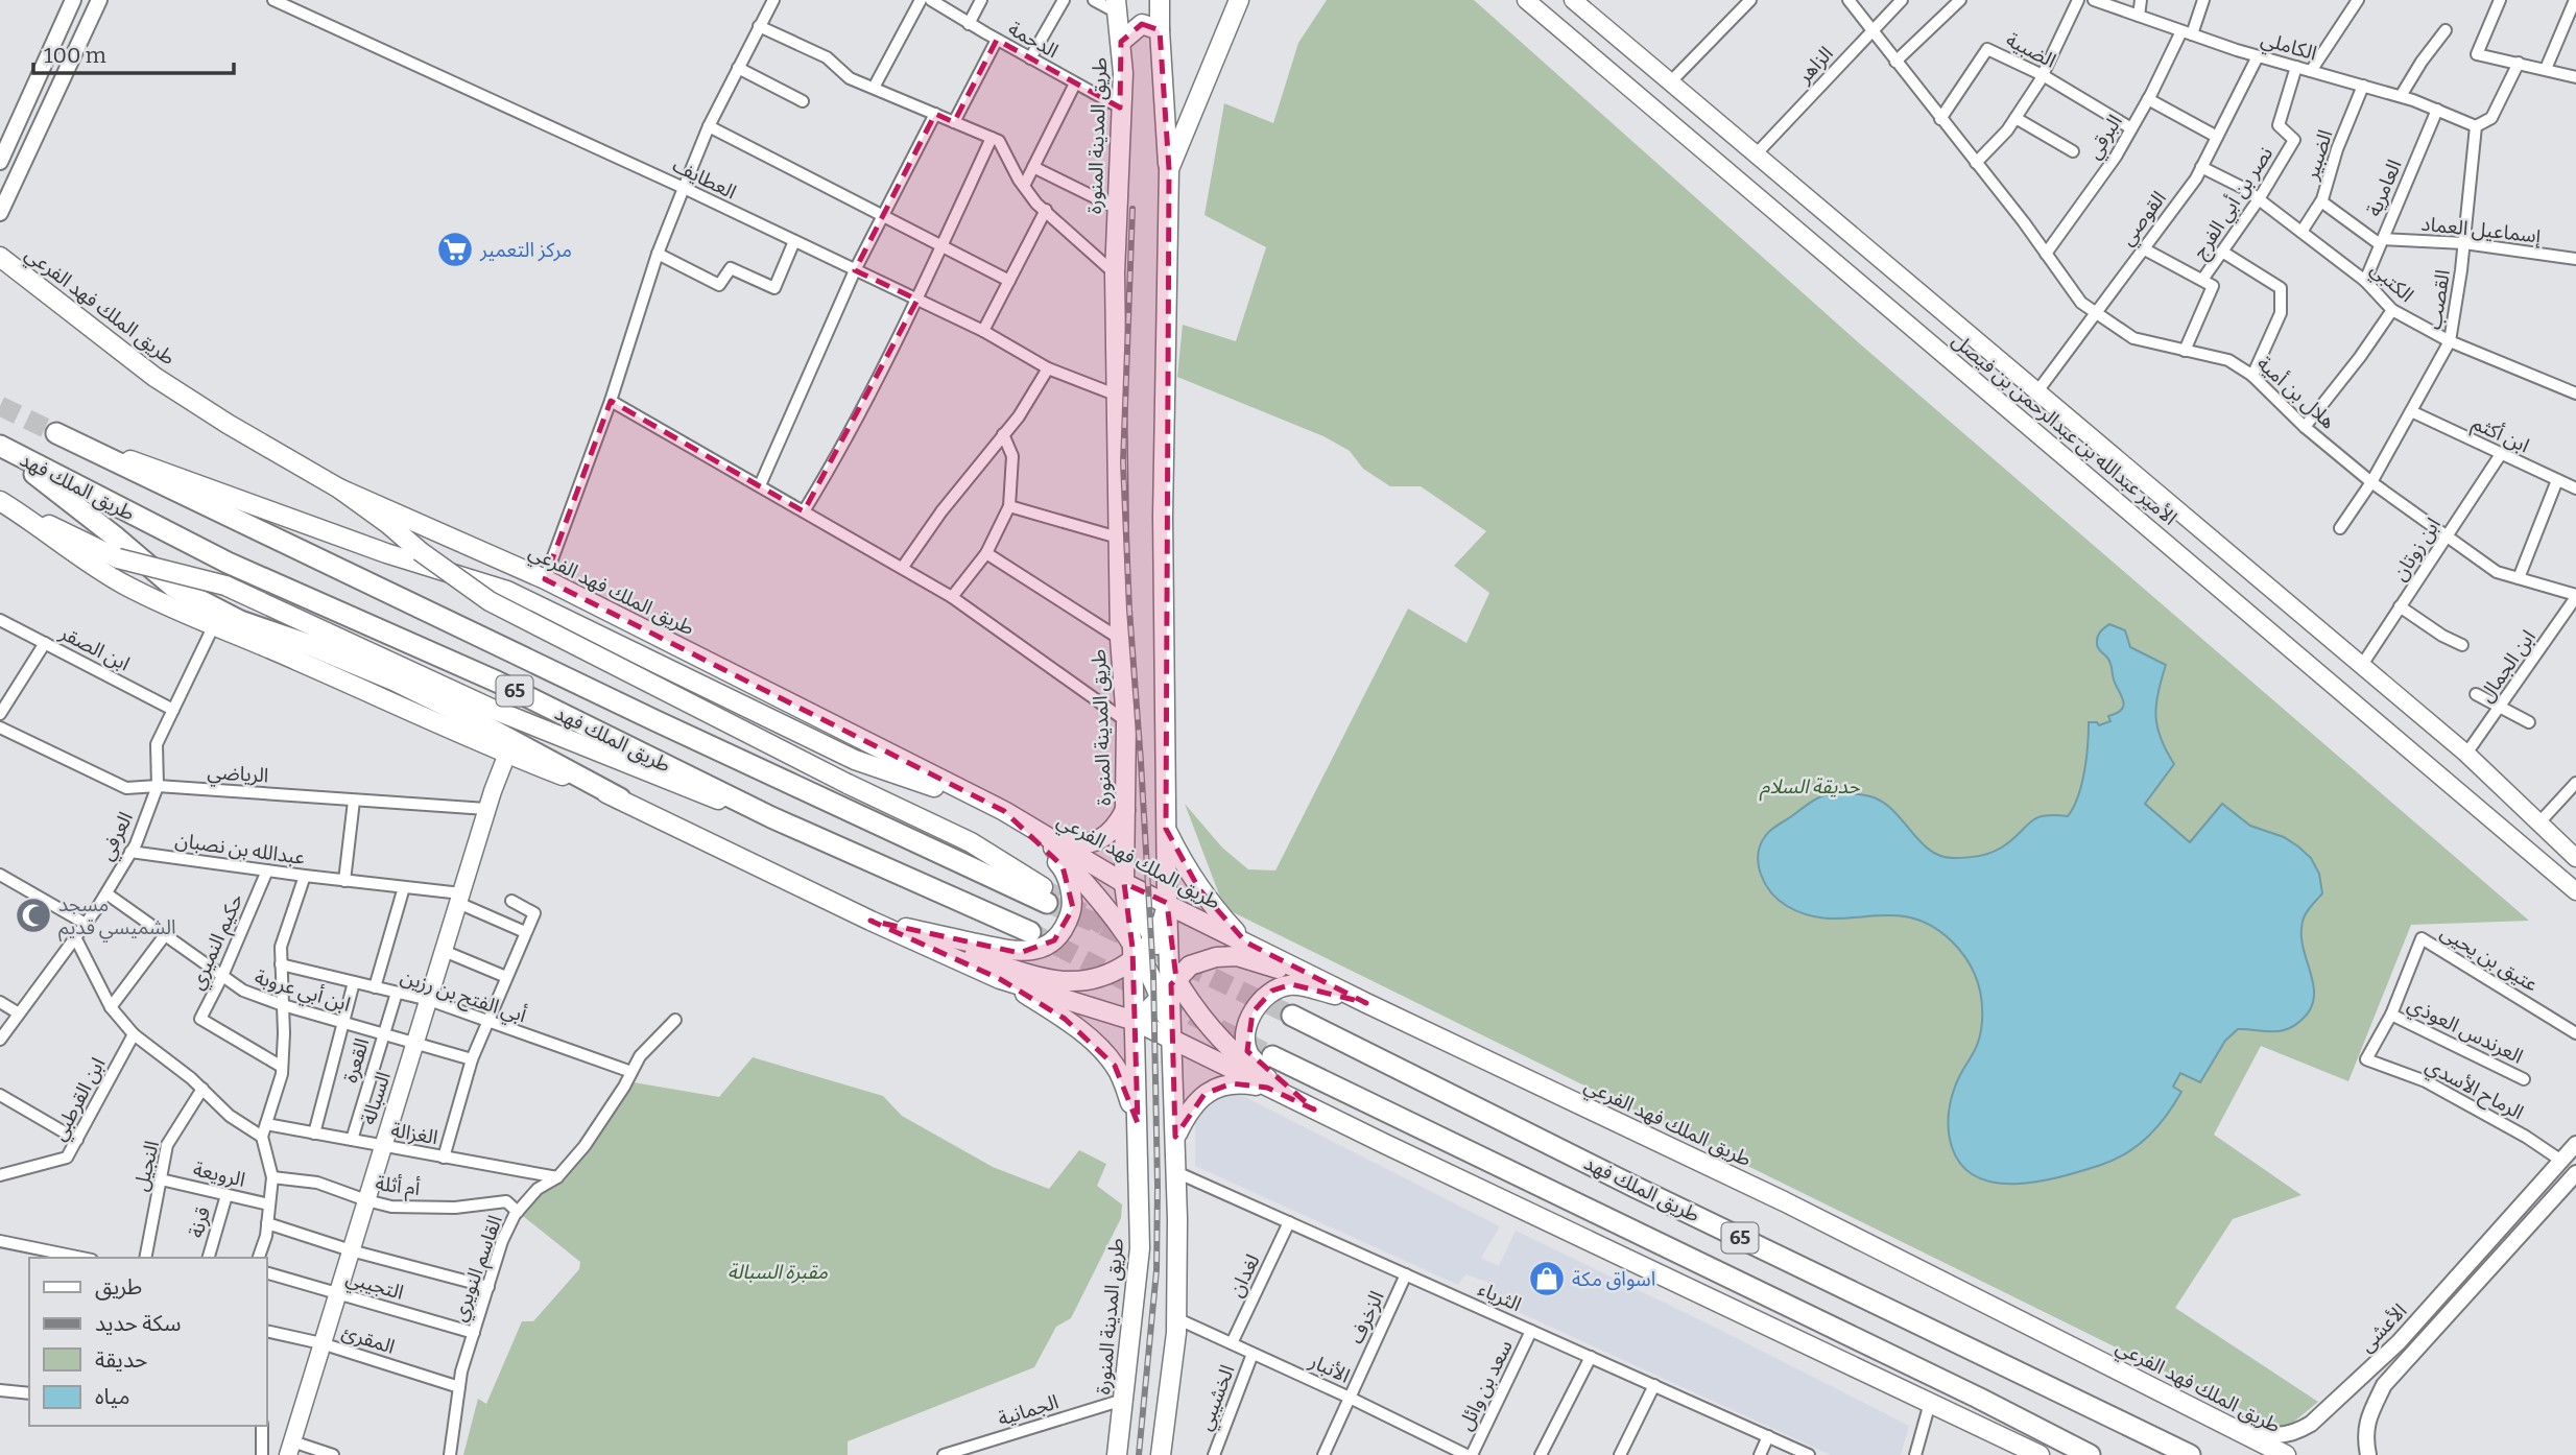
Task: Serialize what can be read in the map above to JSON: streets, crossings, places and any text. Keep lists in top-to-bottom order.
{
  "streets": {
    "highway": ["طريق الملك فهد", "65"],
    "main road": [
      "طريق المدينة المنورة",
      "طريق الملك فهد الفرعي",
      "الأمير عبدالله بن عبدالرحمن بن فيصل",
      "السبالة"
    ],
    "street": [
      "الدحمة",
      "الكاملي",
      "الضبية",
      "الزاهر",
      "البرقي",
      "الضبير",
      "العطايف",
      "العامرية",
      "نصر بن أبي الفرج",
      "القوصي",
      "إسماعيل العماد",
      "الكتبي",
      "القصب",
      "هلال بن أمية",
      "ابن أكثم",
      "ابن زوتان",
      "ابن الصقر",
      "ابن الجمال",
      "الرياضي",
      "العرفي",
      "عبدالله بن نصبان",
      "حكيم النميري",
      "عتيق بن يحيى",
      "ابن أبي عروبة",
      "أبي الفتح بن رزين",
      "العرندس العوذي",
      "القعرة",
      "الرماح الأسدي",
      "ابن القرطبي",
      "الغزالة",
      "النجيل",
      "الرويعة",
      "أم أثلة",
      "قرنة",
      "القاسم النويري",
      "لغدان",
      "التجيبي",
      "الثرياء",
      "الزخرف",
      "الأعشى",
      "المقرئ",
      "الأنبار",
      "سعد بن وائل",
      "الخشيبي",
      "الجمانية"
    ]
  },
  "crossings": [
    ["الدحمة", "طريق المدينة المنورة"],
    ["الكاملي", "البرقي"],
    ["الكاملي", "الضبير"],
    ["الكاملي", "العامرية"],
    ["الكاملي", "نصر بن أبي الفرج"],
    ["الكاملي", "القوصي"],
    ["الكاملي", "القصب"],
    ["الضبية", "البرقي"],
    ["الضبية", "هلال بن أمية"],
    ["الزاهر", "هلال بن أمية"],
    ["الزاهر", "الأمير عبدالله بن عبدالرحمن بن فيصل"],
    ["طريق المدينة المنورة", "العطايف"],
    ["طريق المدينة المنورة", "طريق الملك فهد الفرعي"],
    ["طريق المدينة المنورة", "الجمانية"],
    ["البرقي", "هلال بن أمية"],
    ["الضبير", "الكتبي"],
    ["العامرية", "إسماعيل العماد"],
    ["العامرية", "الكتبي"],
    ["نصر بن أبي الفرج", "الكتبي"],
    ["القوصي", "الكتبي"],
    ["القوصي", "هلال بن أمية"],
    ["القوصي", "الأمير عبدالله بن عبدالرحمن بن فيصل"],
    ["إسماعيل العماد", "القصب"],
    ["الكتبي", "القصب"],
    ["القصب", "هلال بن أمية"],
    ["القصب", "ابن أكثم"],
    ["طريق الملك فهد الفرعي", "الأعشى"],
    ["هلال بن أمية", "ابن زوتان"],
    ["هلال بن أمية", "ابن الجمال"],
    ["الأمير عبدالله بن عبدالرحمن بن فيصل", "ابن زوتان"],
    ["الأمير عبدالله بن عبدالرحمن بن فيصل", "ابن الجمال"],
    ["ابن أكثم", "ابن زوتان"],
    ["ابن الصقر", "العرفي"],
    ["الرياضي", "العرفي"],
    ["الرياضي", "السبالة"],
    ["العرفي", "عبدالله بن نصبان"],
    ["العرفي", "ابن أبي عروبة"],
    ["العرفي", "الغزالة"],
    ["عبدالله بن نصبان", "حكيم النميري"],
    ["عبدالله بن نصبان", "السبالة"],
    ["حكيم النميري", "ابن أبي عروبة"],
    ["عتيق بن يحيى", "العرندس العوذي"],
    ["عتيق بن يحيى", "الرماح الأسدي"],
    ["ابن أبي عروبة", "القعرة"],
    ["ابن أبي عروبة", "السبالة"],
    ["أبي الفتح بن رزين", "القعرة"],
    ["أبي الفتح بن رزين", "السبالة"],
    ["أبي الفتح بن رزين", "القاسم النويري"],
    ["القعرة", "الغزالة"],
    ["الرماح الأسدي", "الأعشى"],
    ["السبالة", "الغزالة"],
    ["السبالة", "أم أثلة"],
    ["السبالة", "التجيبي"],
    ["السبالة", "المقرئ"],
    ["ابن القرطبي", "الغزالة"],
    ["الغزالة", "النجيل"],
    ["الغزالة", "القاسم النويري"],
    ["النجيل", "الرويعة"],
    ["الرويعة", "قرنة"],
    ["أم أثلة", "القاسم النويري"],
    ["القاسم النويري", "التجيبي"],
    ["القاسم النويري", "المقرئ"],
    ["لغدان", "الثرياء"],
    ["لغدان", "الأنبار"],
    ["الثرياء", "الزخرف"],
    ["الثرياء", "سعد بن وائل"],
    ["الزخرف", "الأنبار"],
    ["الأنبار", "سعد بن وائل"],
    ["الأنبار", "الخشيبي"]
  ],
  "parks": ["حديقة السلام", "مقبرة السبالة"],
  "places": {
    "supermarket": ["مركز التعمير"],
    "mosque": ["مسجد الشميسي قديم"],
    "shop": ["اسواق مكة"]
  },
  "legend": [
    "طريق",
    "سكة حديد",
    "حديقة",
    "مياه"
  ],
  "scale_bar": "100 m"
}
